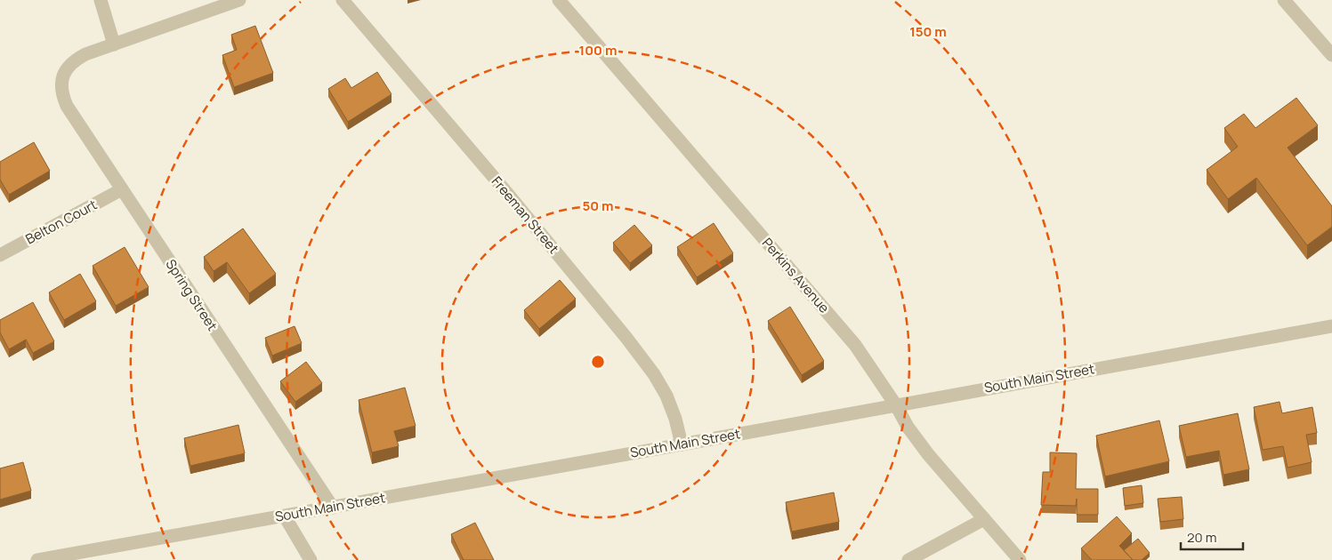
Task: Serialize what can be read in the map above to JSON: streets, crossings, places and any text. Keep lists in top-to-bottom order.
{
  "streets": {
    "street": [
      "Freeman Street",
      "Belton Court",
      "Perkins Avenue",
      "Spring Street",
      "South Main Street"
    ]
  },
  "crossings": [
    ["Freeman Street", "South Main Street"],
    ["Belton Court", "Spring Street"],
    ["Perkins Avenue", "South Main Street"],
    ["Spring Street", "South Main Street"]
  ],
  "scale_bar": "20 m",
  "rings": ["150 m", "100 m", "50 m"]
}
